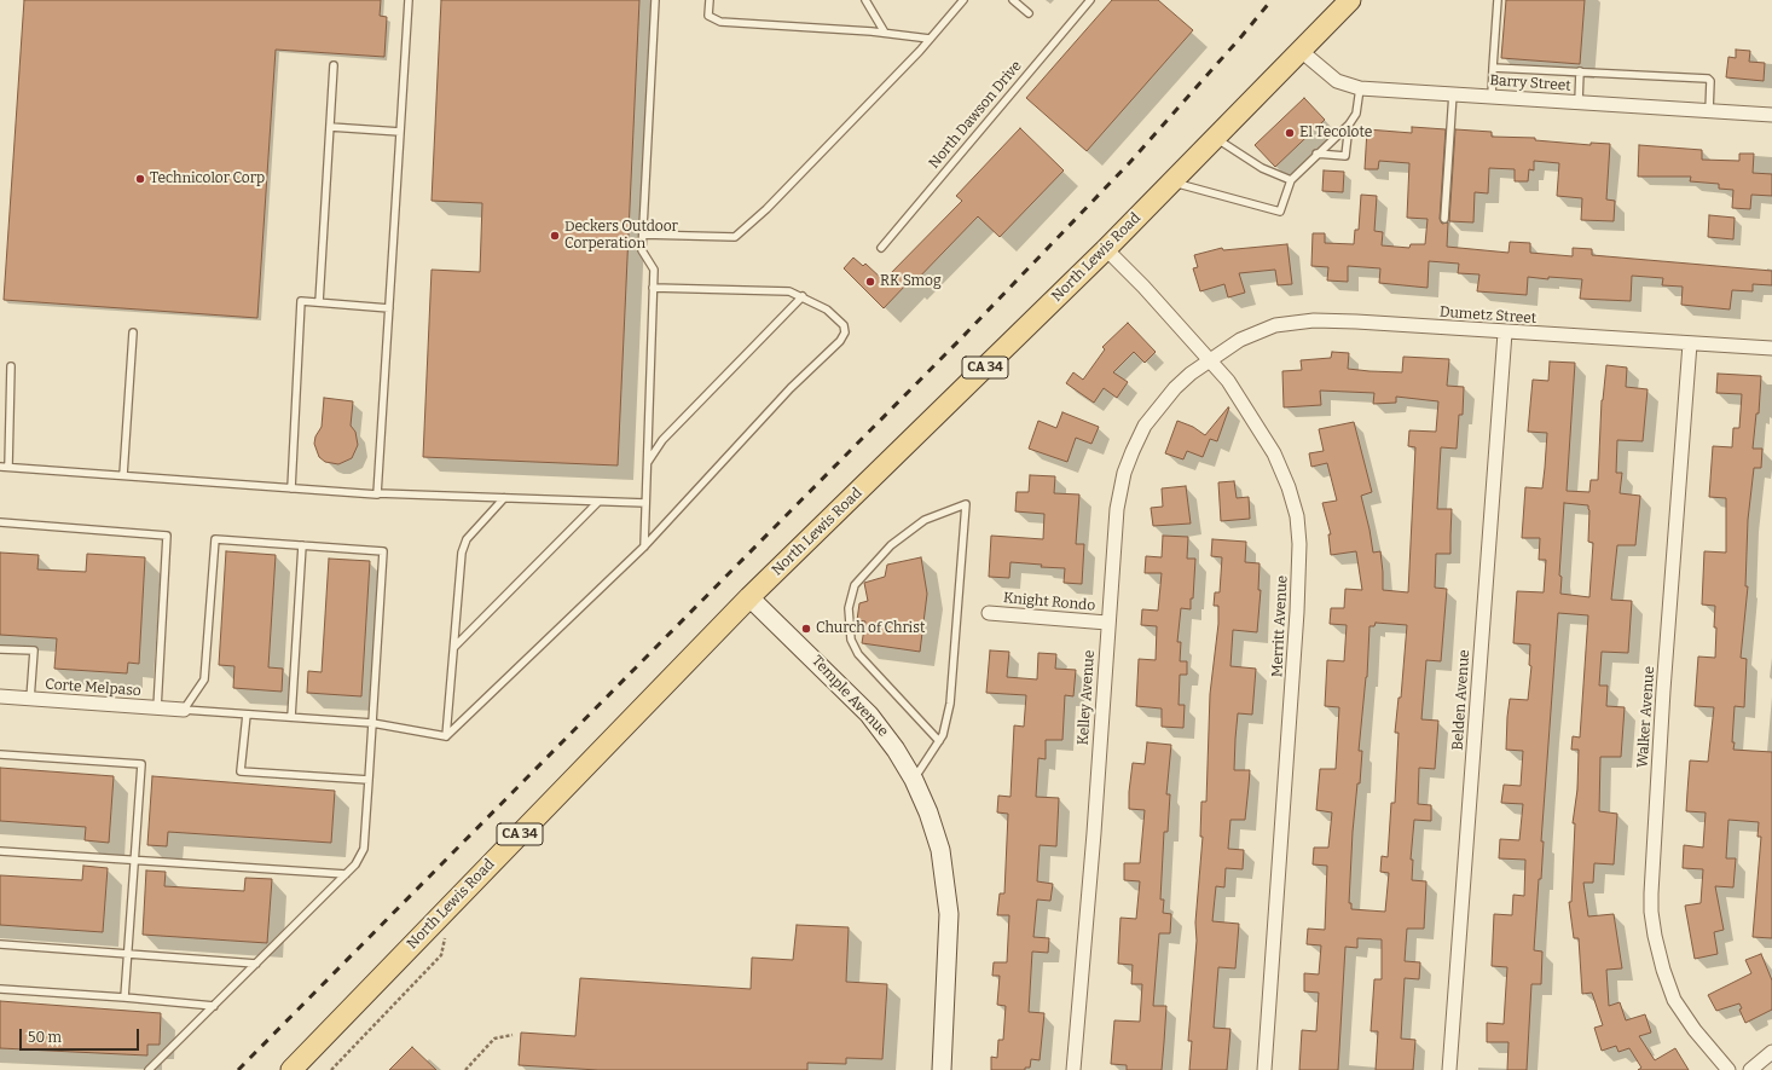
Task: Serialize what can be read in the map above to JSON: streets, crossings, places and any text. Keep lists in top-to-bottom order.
{
  "streets": {
    "main road": ["North Lewis Road", "CA 34", "Temple Avenue"],
    "street": [
      "Barry Street",
      "Dumetz Street",
      "Knight Rondo",
      "Merritt Avenue",
      "Corte Melpaso",
      "Kelley Avenue",
      "Belden Avenue",
      "Walker Avenue"
    ],
    "lane": ["North Dawson Drive"]
  },
  "crossings": [
    ["Barry Street", "North Lewis Road"],
    ["North Lewis Road", "Merritt Avenue"],
    ["North Lewis Road", "Temple Avenue"],
    ["Dumetz Street", "Merritt Avenue"],
    ["Dumetz Street", "Kelley Avenue"],
    ["Dumetz Street", "Belden Avenue"],
    ["Dumetz Street", "Walker Avenue"],
    ["Knight Rondo", "Kelley Avenue"],
    ["Merritt Avenue", "Kelley Avenue"]
  ],
  "places": [
    "El Tecolote",
    "Technicolor Corp",
    "Deckers Outdoor Corperation",
    "RK Smog",
    "Church of Christ"
  ],
  "scale_bar": "50 m"
}
